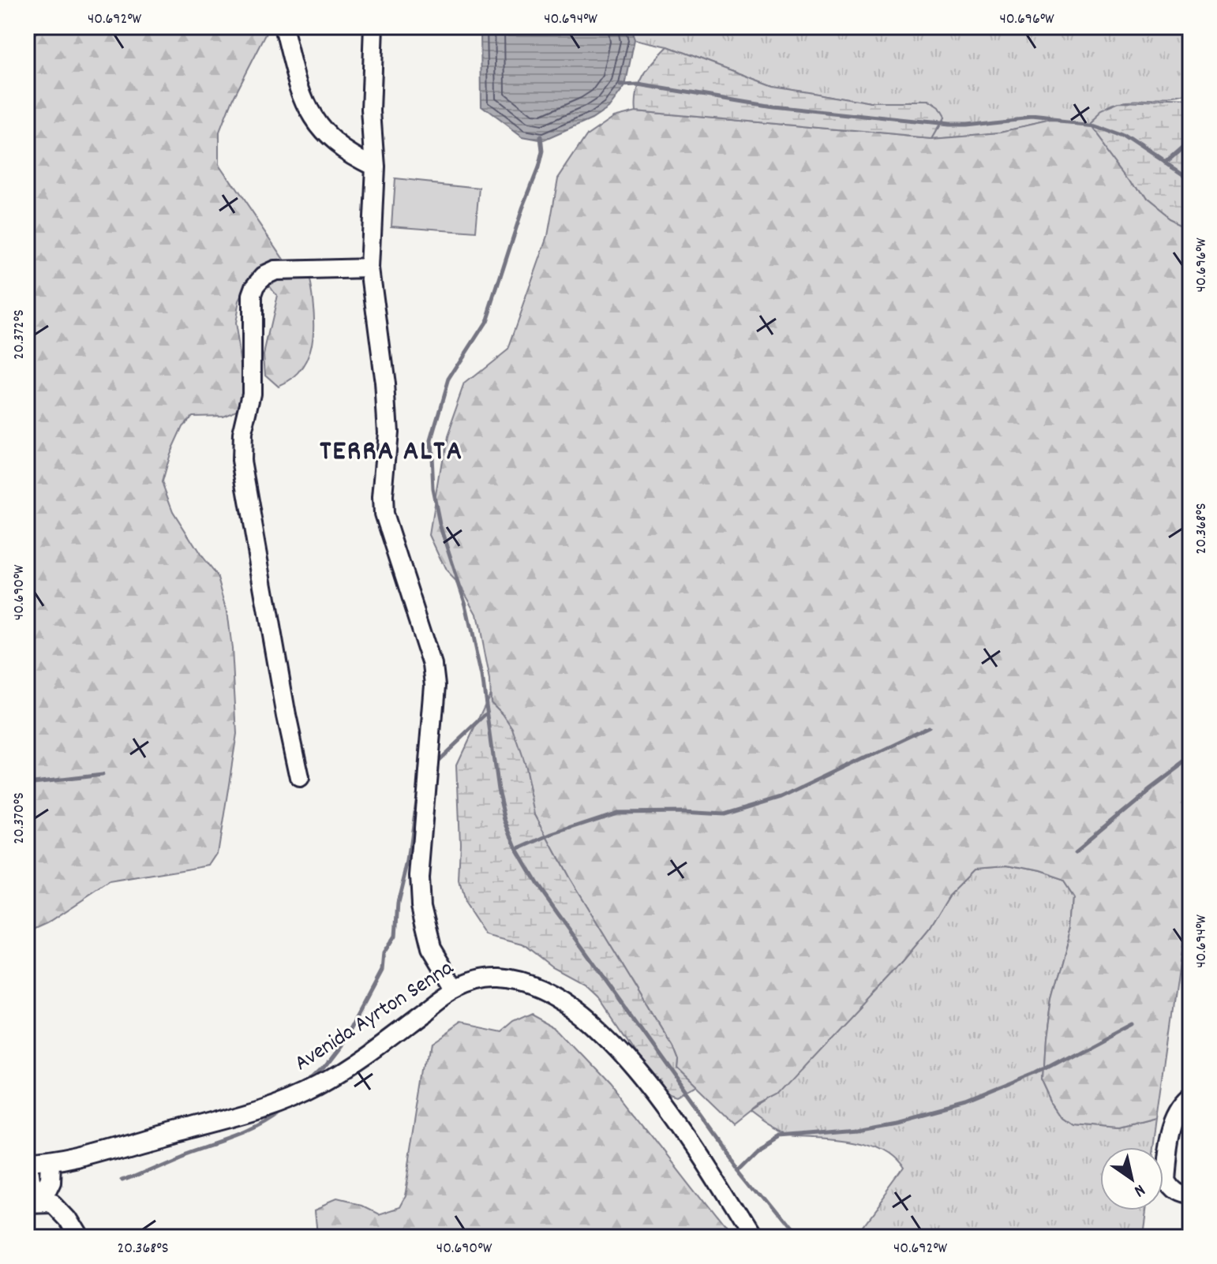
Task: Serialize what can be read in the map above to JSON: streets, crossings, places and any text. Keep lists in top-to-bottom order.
{
  "streets": {
    "street": ["Avenida Ayrton Senna"]
  },
  "districts": ["TERRA ALTA"],
  "north": "bottom right",
  "coordinates": [
    "40.692°W",
    "40.694°W",
    "40.696°W",
    "20.372°S",
    "20.368°S",
    "40.690°W",
    "20.370°S"
  ]
}
